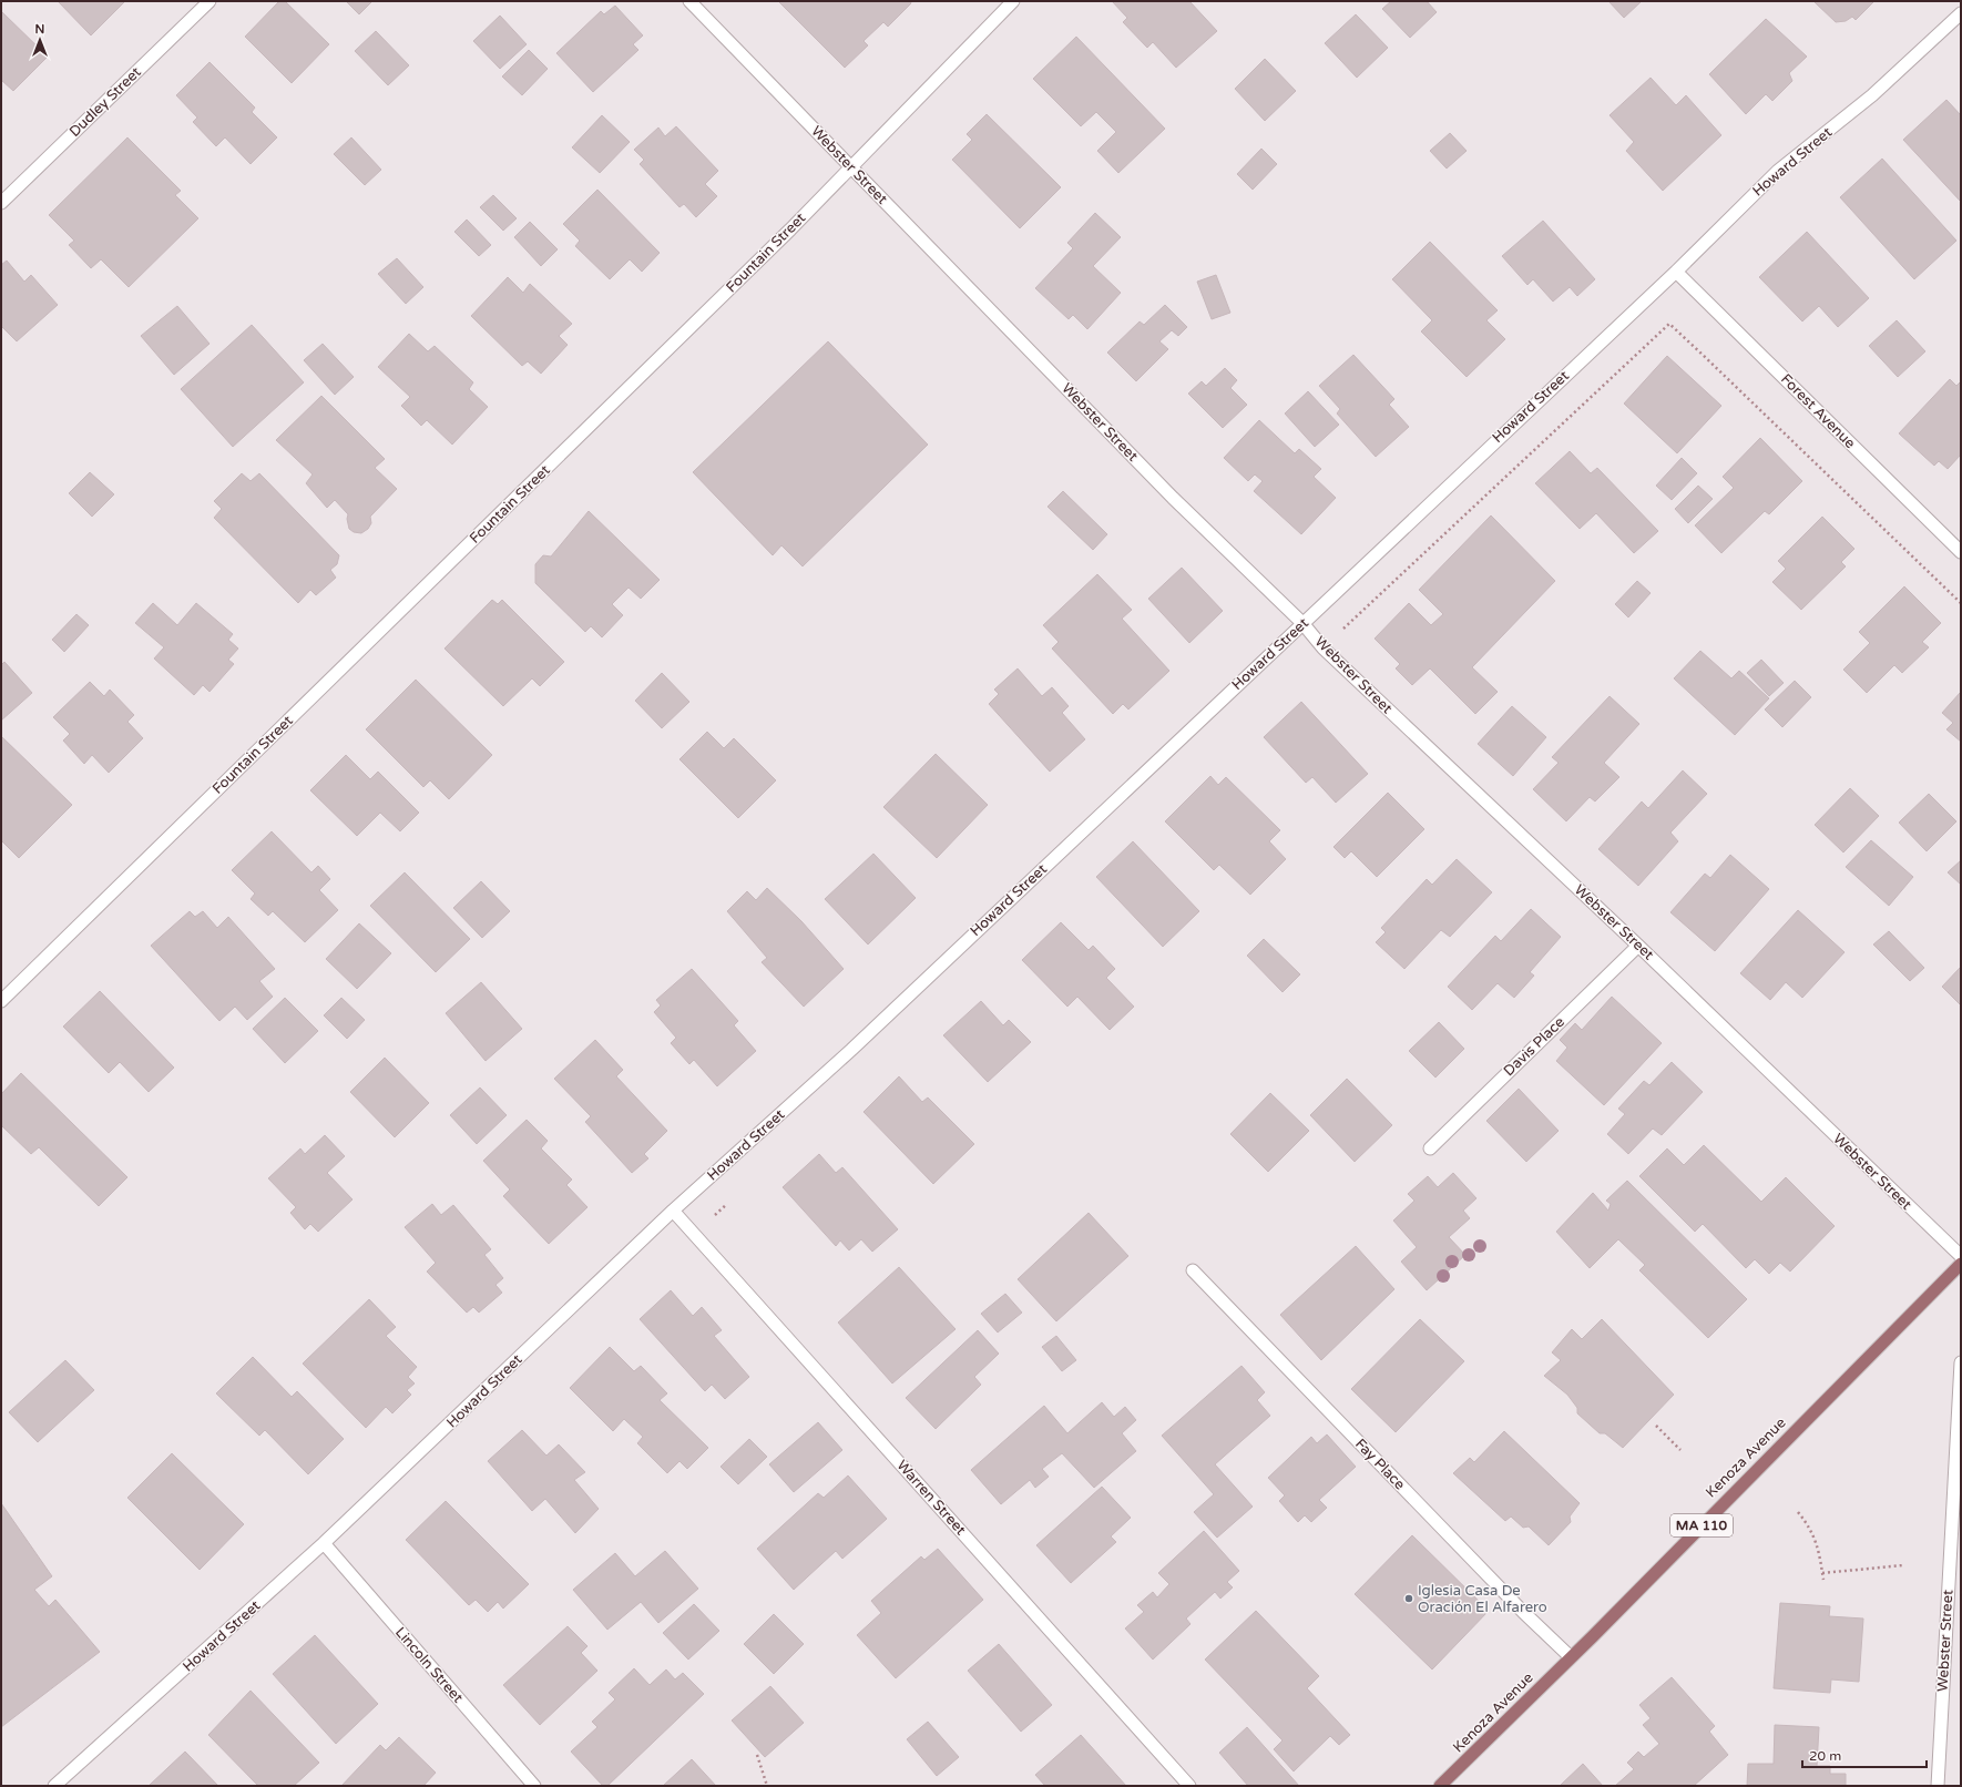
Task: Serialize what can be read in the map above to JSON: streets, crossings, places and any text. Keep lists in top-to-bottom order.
{
  "streets": {
    "main road": ["Kenoza Avenue", "MA 110"],
    "street": [
      "Dudley Street",
      "Howard Street",
      "Webster Street",
      "Fountain Street",
      "Forest Avenue",
      "Davis Place",
      "Fay Place",
      "Warren Street",
      "Lincoln Street"
    ]
  },
  "crossings": [
    ["Howard Street", "Webster Street"],
    ["Howard Street", "Forest Avenue"],
    ["Howard Street", "Warren Street"],
    ["Howard Street", "Lincoln Street"],
    ["Webster Street", "Fountain Street"],
    ["Webster Street", "Davis Place"],
    ["Kenoza Avenue", "Fay Place"]
  ],
  "places": ["Iglesia Casa De Oración El Alfarero"],
  "scale_bar": "20 m",
  "north": "top"
}
